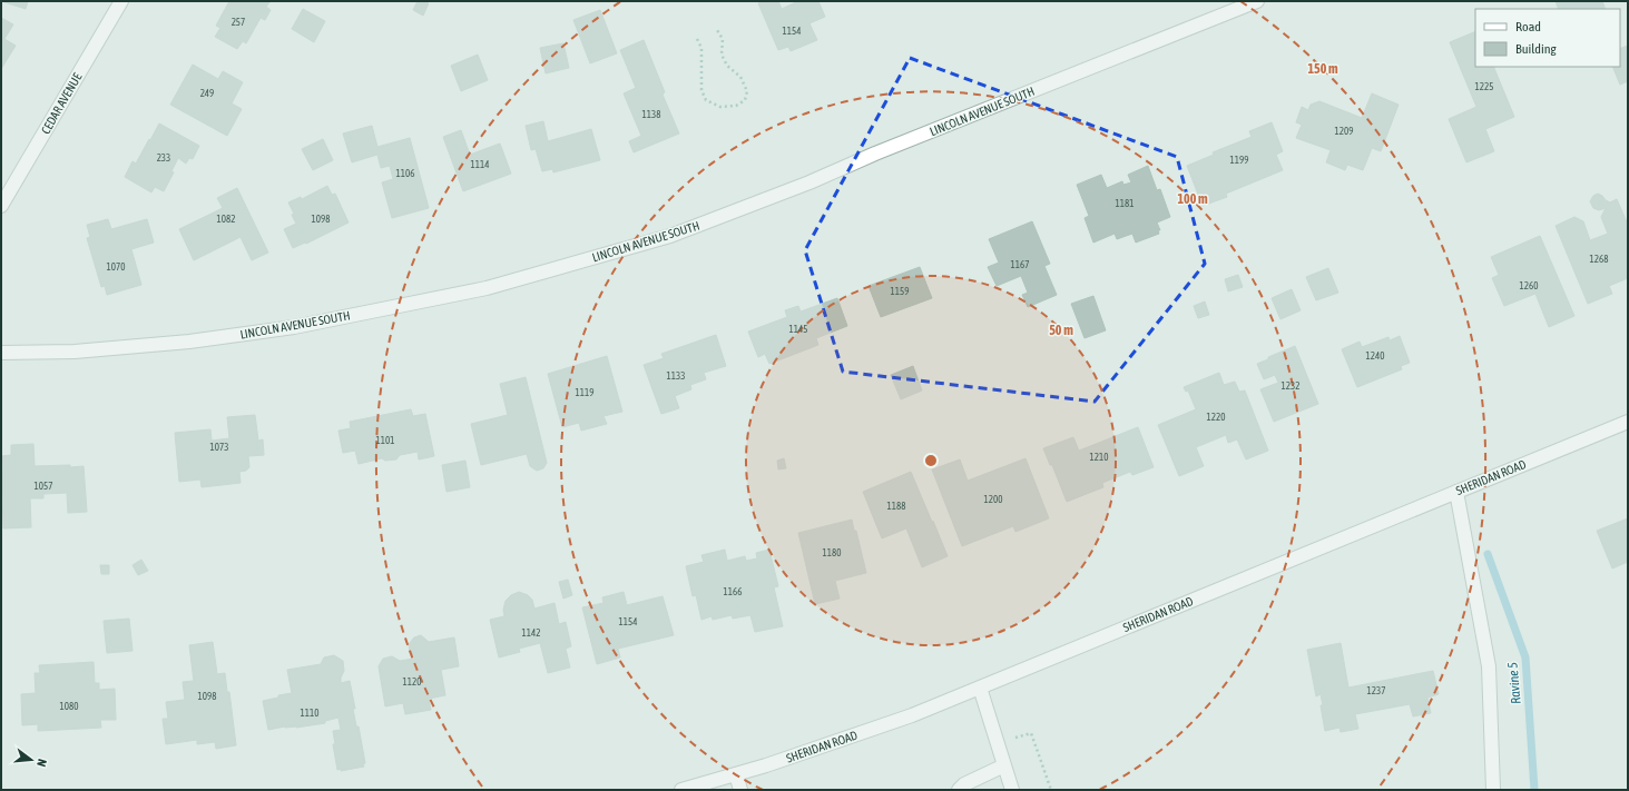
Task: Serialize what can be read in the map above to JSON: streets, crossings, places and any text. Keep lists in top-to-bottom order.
{
  "streets": {
    "street": ["CEDAR AVENUE", "LINCOLN AVENUE SOUTH", "SHERIDAN ROAD"]
  },
  "water": ["Ravine 5"],
  "house_numbers": [
    "257",
    "1154",
    "1225",
    "249",
    "1138",
    "1209",
    "233",
    "1199",
    "1114",
    "1106",
    "1181",
    "1082",
    "1098",
    "1268",
    "1167",
    "1070",
    "1260",
    "1159",
    "1145",
    "1240",
    "1133",
    "1232",
    "1119",
    "1220",
    "1101",
    "1073",
    "1210",
    "1057",
    "1200",
    "1188",
    "1180",
    "1166",
    "1154",
    "1142",
    "1120",
    "1237",
    "1098",
    "1080",
    "1110"
  ],
  "legend": ["Road", "Building"],
  "north": "right",
  "rings": ["150 m", "100 m", "50 m"]
}
